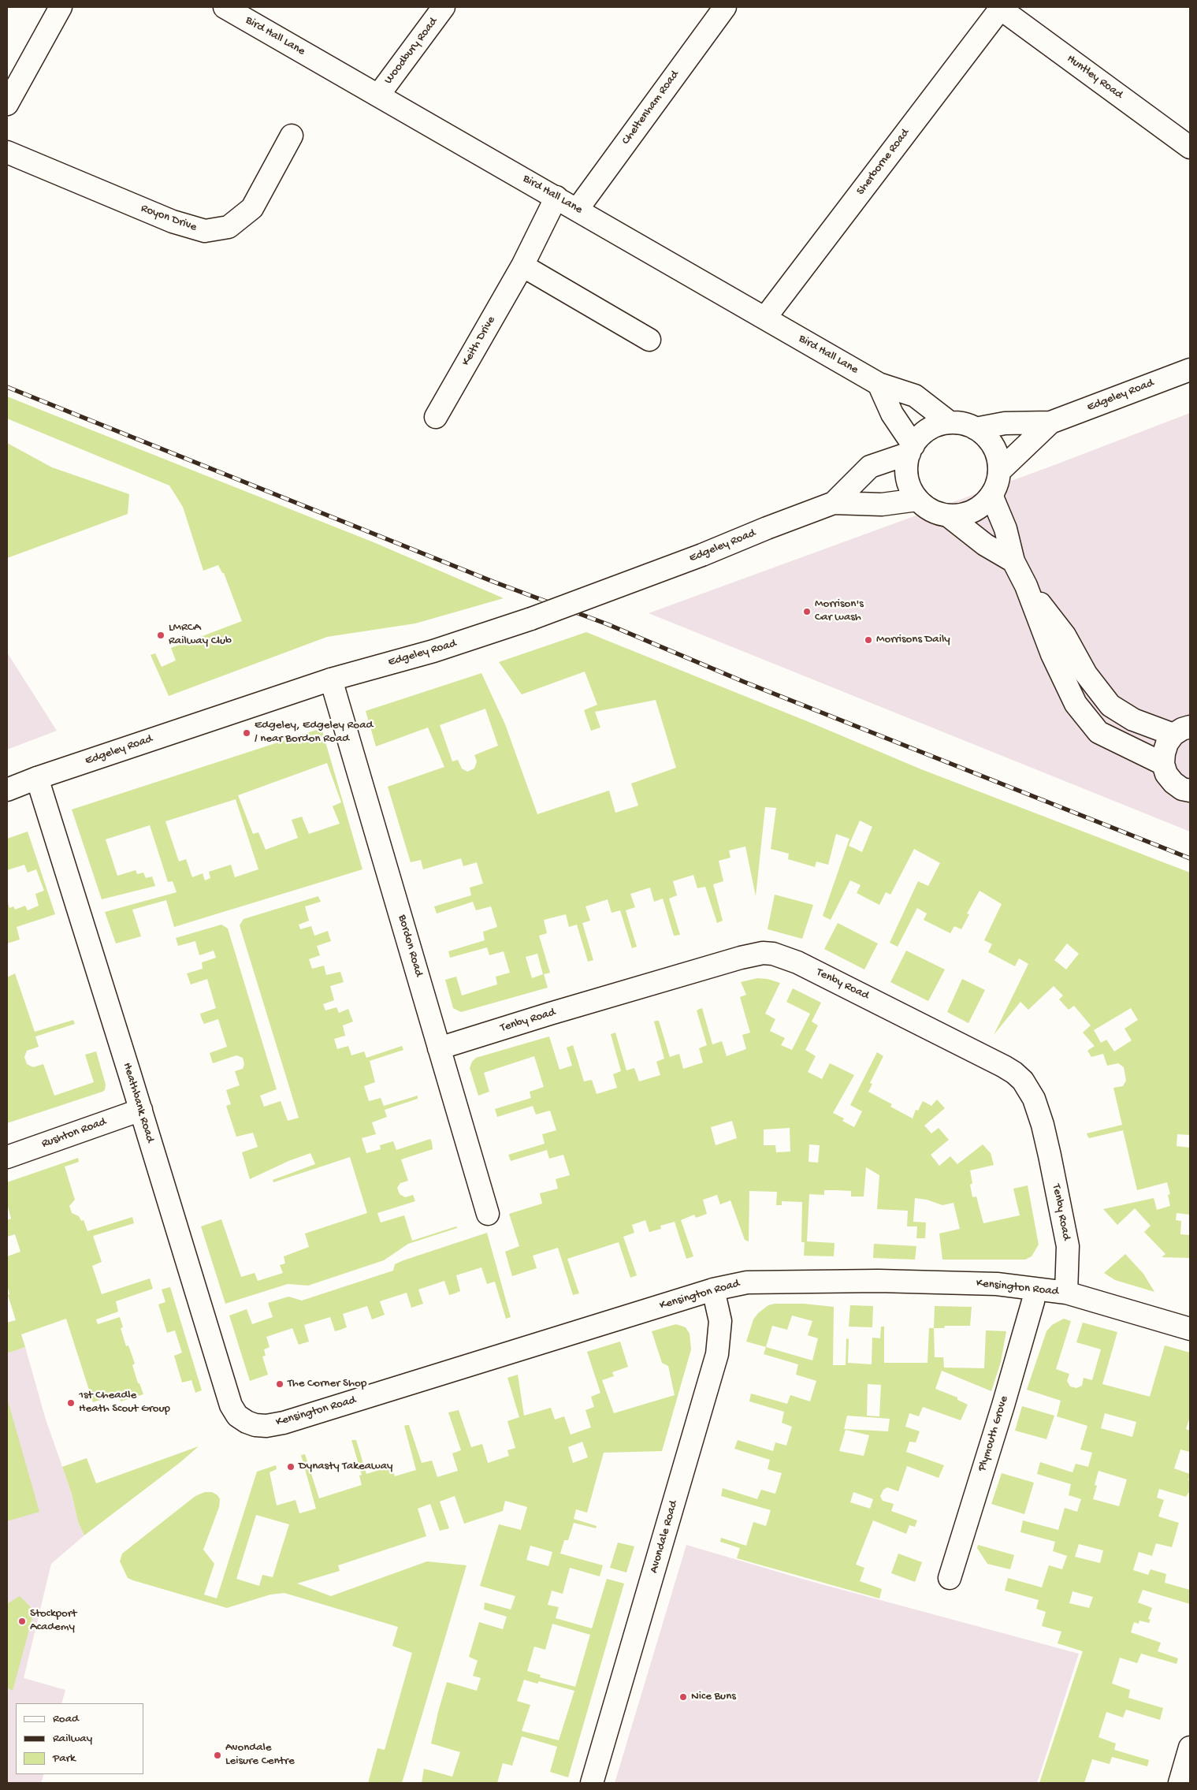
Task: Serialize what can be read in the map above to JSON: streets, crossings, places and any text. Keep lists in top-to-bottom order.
{
  "streets": {
    "street": [
      "Bird Hall Lane",
      "Woodbury Road",
      "Huntley Road",
      "Cheltenham Road",
      "Sherborne Road",
      "Royon Drive",
      "Keith Drive",
      "Edgeley Road",
      "Bordon Road",
      "Tenby Road",
      "Heathbank Road",
      "Rushton Road",
      "Kensington Road",
      "Plymouth Grove",
      "Avondale Road"
    ]
  },
  "crossings": [
    ["Bird Hall Lane", "Woodbury Road"],
    ["Bird Hall Lane", "Cheltenham Road"],
    ["Bird Hall Lane", "Sherborne Road"],
    ["Bird Hall Lane", "Keith Drive"],
    ["Bird Hall Lane", "Edgeley Road"],
    ["Huntley Road", "Sherborne Road"],
    ["Edgeley Road", "Bordon Road"],
    ["Edgeley Road", "Heathbank Road"],
    ["Bordon Road", "Tenby Road"],
    ["Tenby Road", "Kensington Road"],
    ["Heathbank Road", "Rushton Road"],
    ["Heathbank Road", "Kensington Road"],
    ["Kensington Road", "Plymouth Grove"],
    ["Kensington Road", "Avondale Road"]
  ],
  "places": [
    "Morrison's Car wash",
    "LMRCA Railway Club",
    "Morrisons Daily",
    "Edgeley, Edgeley Road / near Bordon Road",
    "The Corner Shop",
    "1st Cheadle Heath Scout Group",
    "Dynasty Takeaway",
    "Stockport Academy",
    "Nice Buns",
    "Avondale Leisure Centre"
  ],
  "legend": ["Road", "Railway", "Park"]
}
